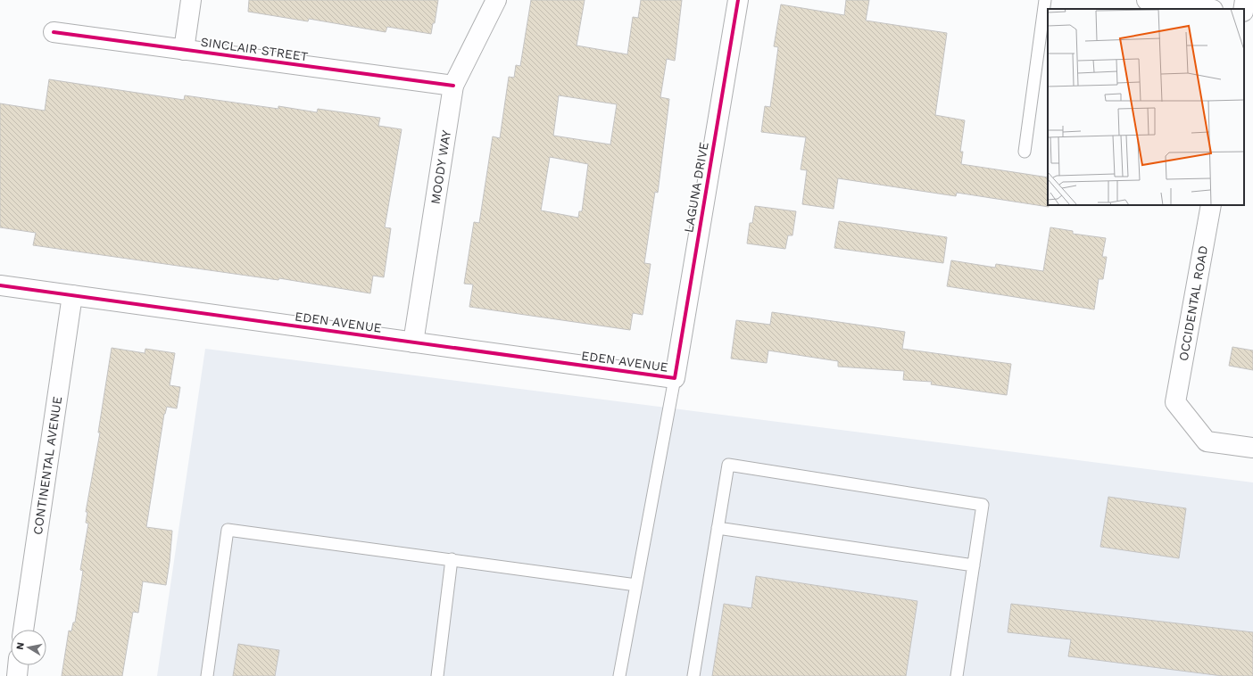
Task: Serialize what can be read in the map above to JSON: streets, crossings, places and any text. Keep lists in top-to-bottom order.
{
  "streets": {
    "street": [
      "SINCLAIR STREET",
      "MOODY WAY",
      "LAGUNA DRIVE",
      "OCCIDENTAL ROAD",
      "EDEN AVENUE",
      "CONTINENTAL AVENUE"
    ]
  },
  "crossings": [
    ["SINCLAIR STREET", "MOODY WAY"],
    ["MOODY WAY", "EDEN AVENUE"],
    ["LAGUNA DRIVE", "EDEN AVENUE"],
    ["EDEN AVENUE", "CONTINENTAL AVENUE"]
  ],
  "north": "left"
}
